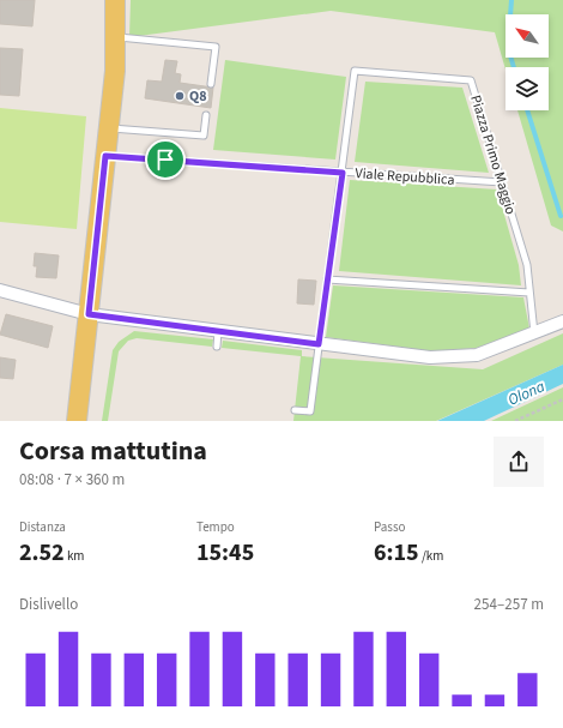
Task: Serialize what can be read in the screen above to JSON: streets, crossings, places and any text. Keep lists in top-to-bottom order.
{
  "streets": {
    "lane": ["Piazza Primo Maggio", "Viale Repubblica"]
  },
  "crossings": [
    ["Piazza Primo Maggio", "Viale Repubblica"]
  ],
  "water": ["Olona"],
  "places": ["Q8"],
  "north": "top left",
  "page": {
    "heading": ["Corsa mattutina", "08:08 · 7 × 360 m"],
    "stats": [
      ["Distanza", "2.52 km"],
      ["Tempo", "15:45"],
      ["Passo", "6:15 /km"]
    ],
    "chart": ["Dislivello", "254–257 m"]
  }
}
